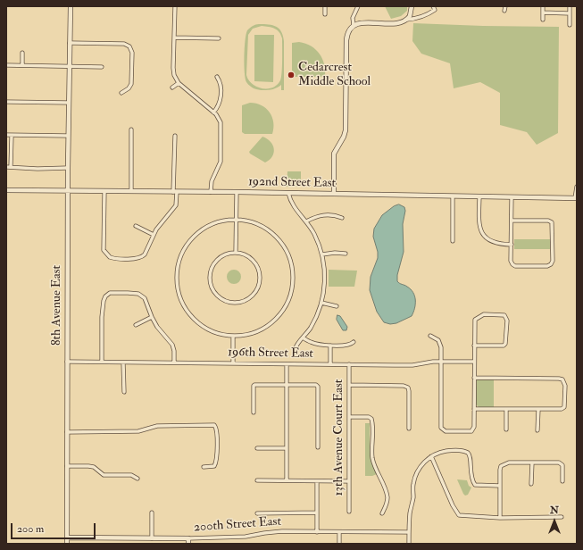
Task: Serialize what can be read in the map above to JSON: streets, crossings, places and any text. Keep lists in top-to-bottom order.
{
  "streets": {
    "street": [
      "192nd Street East",
      "8th Avenue East",
      "196th Street East",
      "13th Avenue Court East",
      "200th Street East"
    ]
  },
  "crossings": [
    ["192nd Street East", "8th Avenue East"],
    ["8th Avenue East", "196th Street East"],
    ["8th Avenue East", "200th Street East"],
    ["196th Street East", "13th Avenue Court East"]
  ],
  "places": ["Cedarcrest Middle School"],
  "scale_bar": "200 m",
  "north": "top"
}
